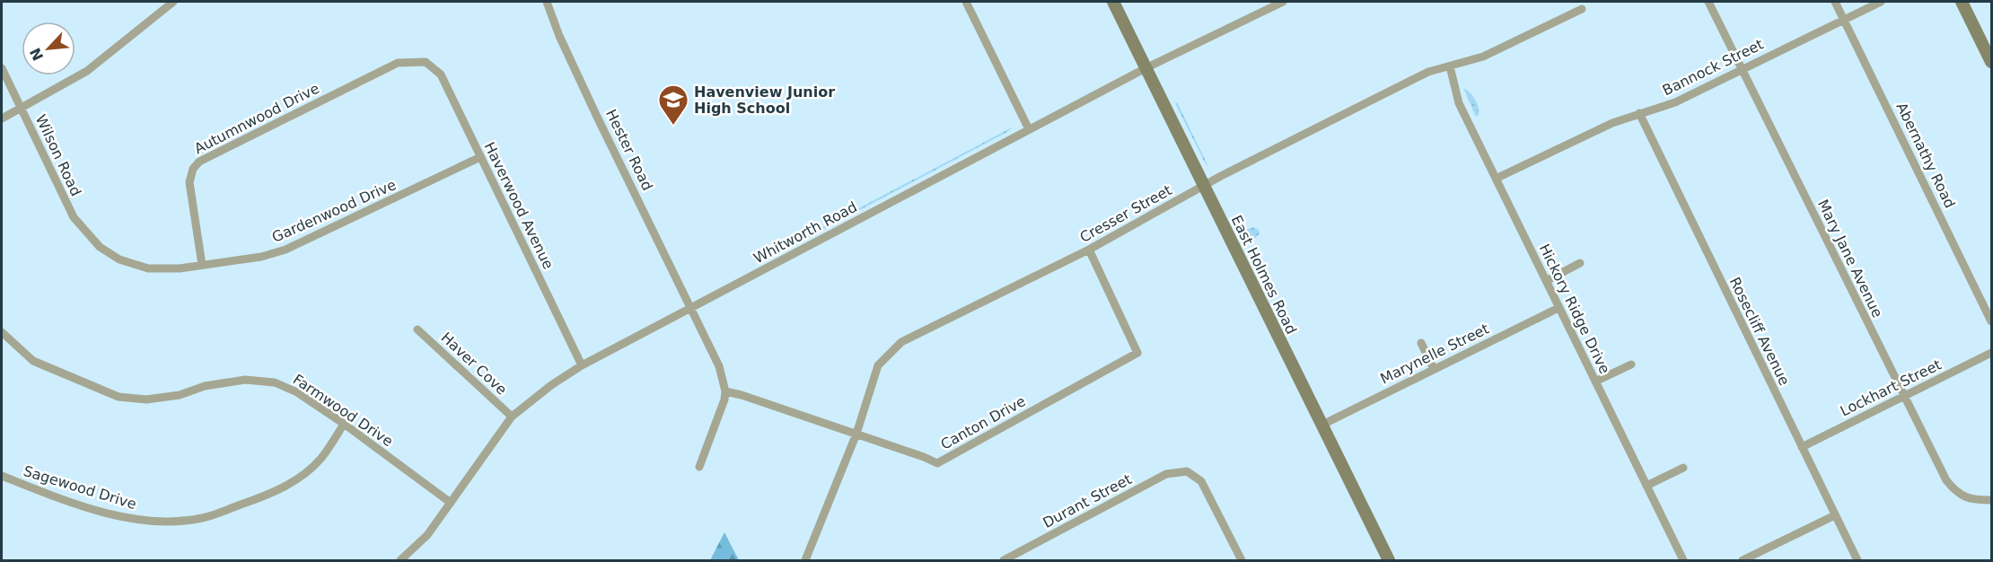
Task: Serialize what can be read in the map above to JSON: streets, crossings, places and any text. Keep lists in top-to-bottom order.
{
  "streets": {
    "main road": ["East Holmes Road"],
    "street": [
      "Bannock Street",
      "Autumnwood Drive",
      "Hester Road",
      "Wilson Road",
      "Abernathy Road",
      "Haverwood Avenue",
      "Gardenwood Drive",
      "Cresser Street",
      "Whitworth Road",
      "Mary Jane Avenue",
      "Hickory Ridge Drive",
      "Rosecliff Avenue",
      "Marynelle Street",
      "Haver Cove",
      "Lockhart Street",
      "Farmwood Drive",
      "Canton Drive",
      "Sagewood Drive",
      "Durant Street"
    ]
  },
  "crossings": [
    ["Bannock Street", "Abernathy Road"],
    ["Bannock Street", "Mary Jane Avenue"],
    ["Bannock Street", "Hickory Ridge Drive"],
    ["Bannock Street", "Rosecliff Avenue"],
    ["Autumnwood Drive", "Haverwood Avenue"],
    ["Autumnwood Drive", "Gardenwood Drive"],
    ["Hester Road", "Whitworth Road"],
    ["Hester Road", "Canton Drive"],
    ["Wilson Road", "Gardenwood Drive"],
    ["Haverwood Avenue", "Gardenwood Drive"],
    ["Haverwood Avenue", "Whitworth Road"],
    ["Cresser Street", "East Holmes Road"],
    ["Cresser Street", "Hickory Ridge Drive"],
    ["Cresser Street", "Canton Drive"],
    ["Whitworth Road", "East Holmes Road"],
    ["Whitworth Road", "Haver Cove"],
    ["Whitworth Road", "Farmwood Drive"],
    ["Mary Jane Avenue", "Lockhart Street"],
    ["East Holmes Road", "Marynelle Street"],
    ["Hickory Ridge Drive", "Marynelle Street"],
    ["Rosecliff Avenue", "Lockhart Street"],
    ["Farmwood Drive", "Sagewood Drive"]
  ],
  "places": {
    "school or university": ["Havenview Junior High School"]
  },
  "north": "bottom left"
}
